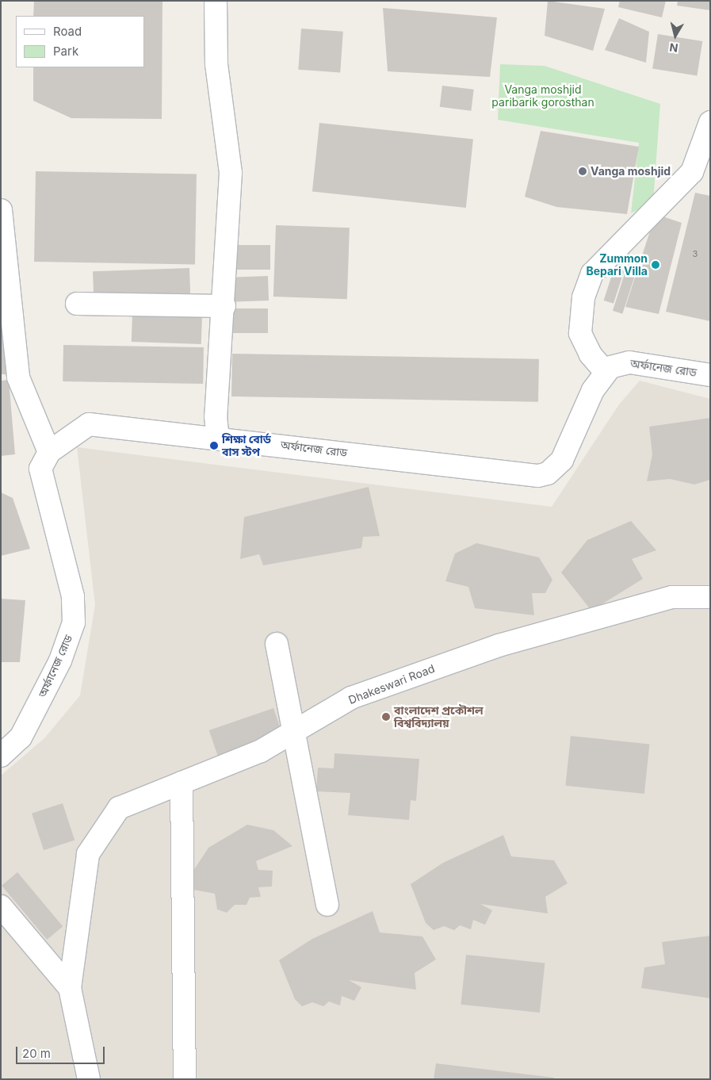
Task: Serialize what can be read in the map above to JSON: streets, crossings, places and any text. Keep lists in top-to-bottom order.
{
  "streets": {
    "street": ["অর্ফানেজ রোড", "Dhakeswari Road"]
  },
  "parks": ["Vanga moshjid paribarik gorosthan"],
  "places": [
    "Vanga moshjid",
    "Zummon Bepari Villa",
    "শিক্ষা বোর্ড বাস স্টপ",
    "বাংলাদেশ প্রকৌশল বিশ্ববিদ্যালয়"
  ],
  "house_numbers": ["3"],
  "legend": ["Road", "Park"],
  "scale_bar": "20 m",
  "north": "bottom"
}
